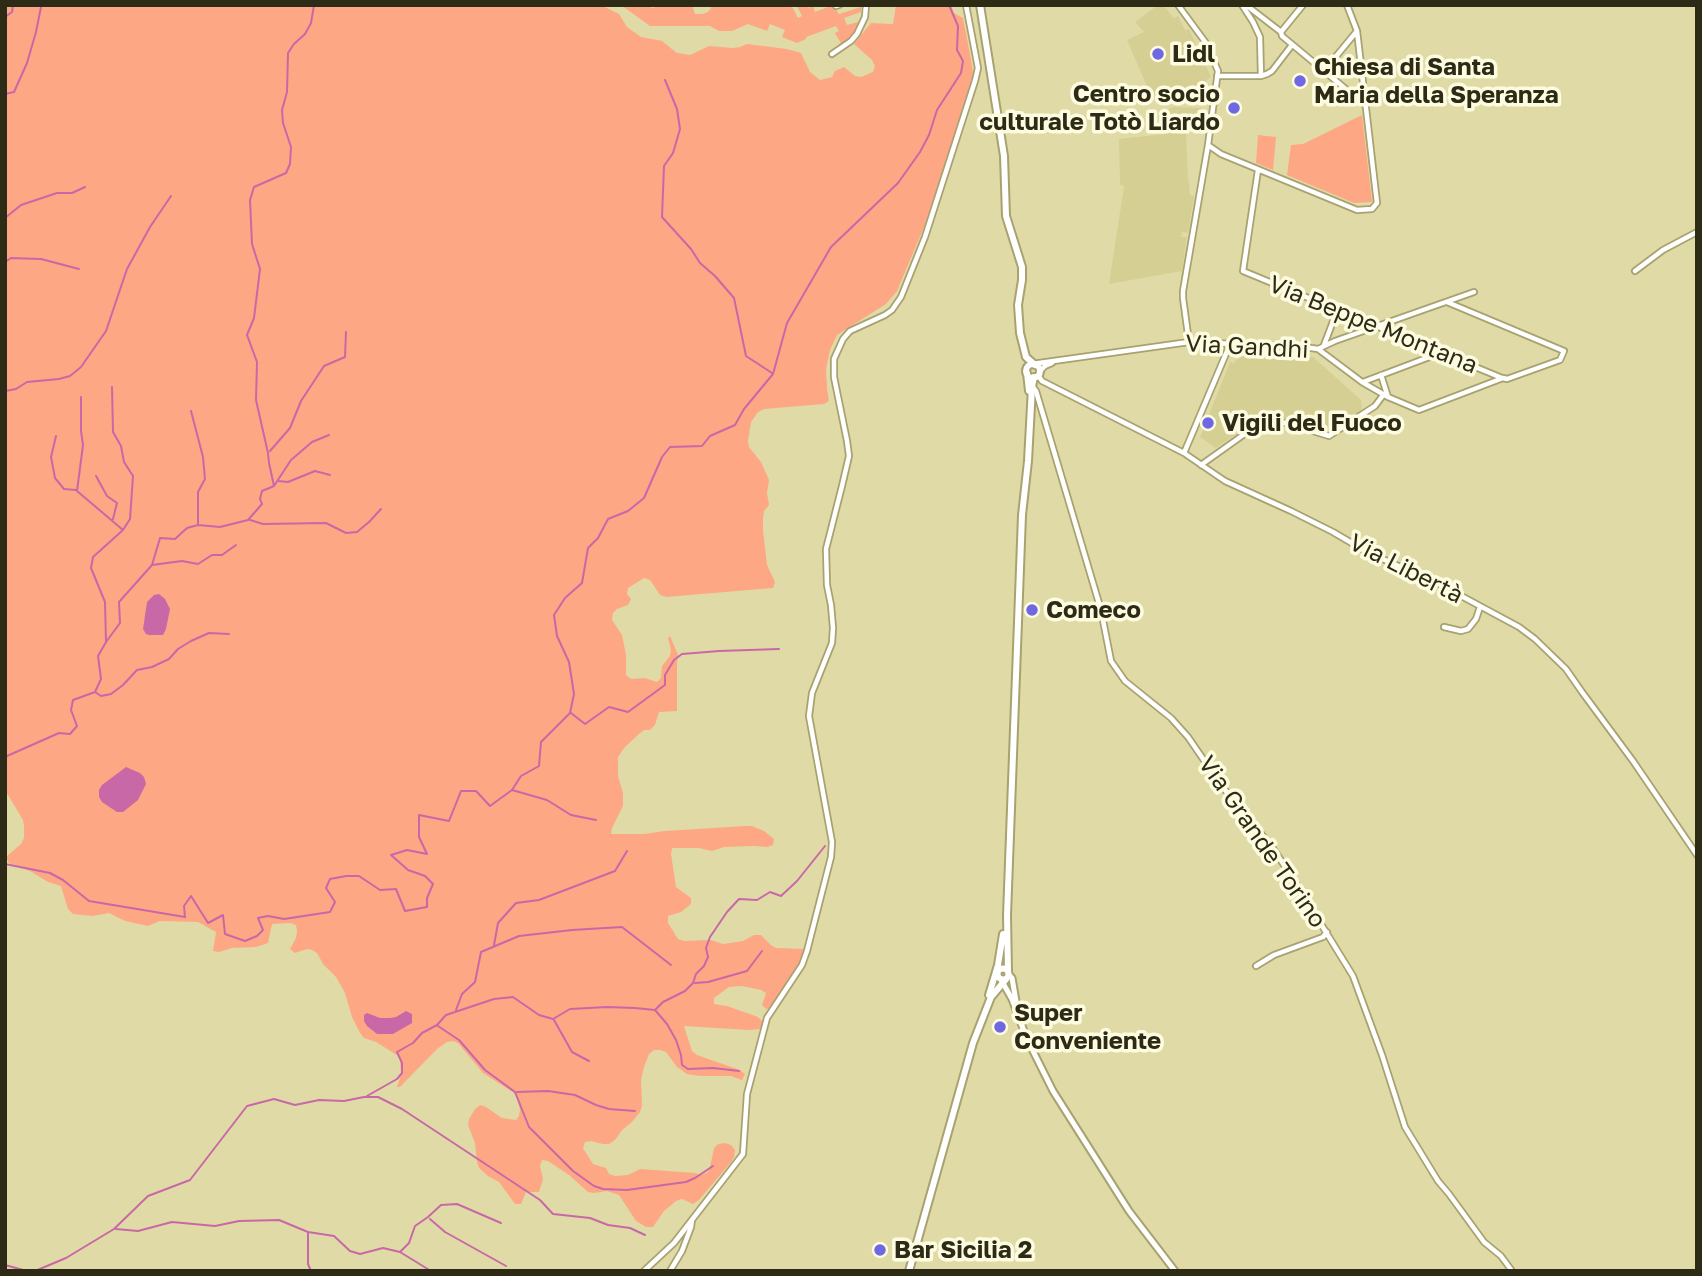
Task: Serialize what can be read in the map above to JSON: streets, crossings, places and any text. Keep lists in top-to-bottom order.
{
  "streets": {
    "street": [
      "Via Beppe Montana",
      "Via Gandhi",
      "Via Libertà",
      "Via Grande Torino"
    ]
  },
  "crossings": [
    ["Via Beppe Montana", "Via Gandhi"]
  ],
  "places": [
    "Lidl",
    "Chiesa di Santa Maria della Speranza",
    "Centro socio culturale Totò Liardo",
    "Vigili del Fuoco",
    "Comeco",
    "Super Conveniente",
    "Bar Sicilia 2"
  ]
}
